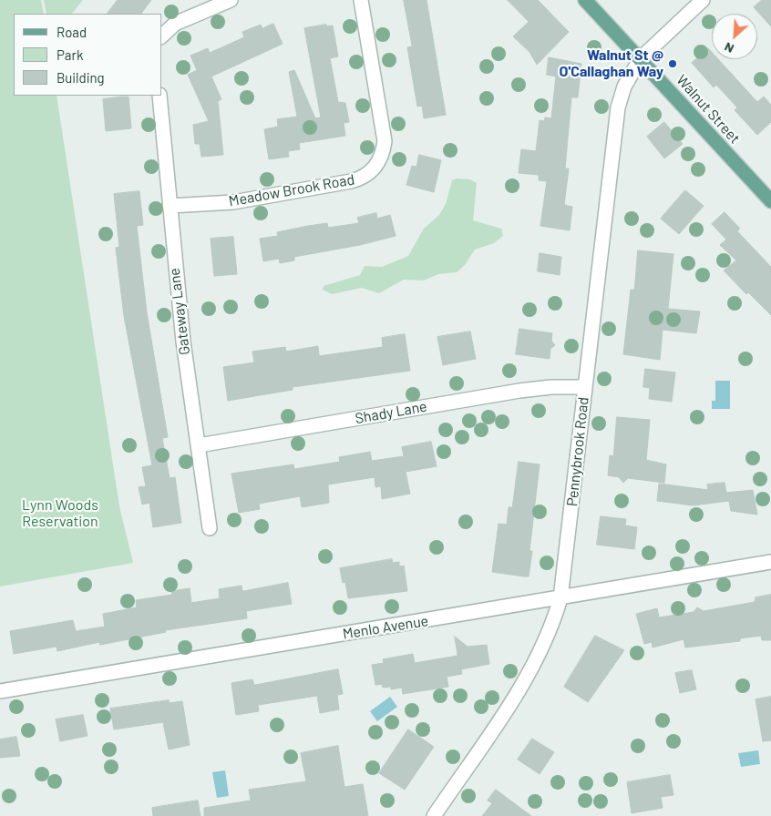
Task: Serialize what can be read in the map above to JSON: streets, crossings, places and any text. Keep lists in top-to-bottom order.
{
  "streets": {
    "main road": ["Walnut Street"],
    "street": [
      "Meadow Brook Road",
      "Gateway Lane",
      "Shady Lane",
      "Pennybrook Road",
      "Menlo Avenue"
    ]
  },
  "crossings": [
    ["Walnut Street", "Pennybrook Road"],
    ["Meadow Brook Road", "Gateway Lane"],
    ["Gateway Lane", "Shady Lane"],
    ["Shady Lane", "Pennybrook Road"],
    ["Pennybrook Road", "Menlo Avenue"]
  ],
  "parks": ["Lynn Woods Reservation"],
  "places": ["Walnut St @ O'Callaghan Way"],
  "legend": ["Road", "Park", "Building"],
  "north": "bottom left"
}
